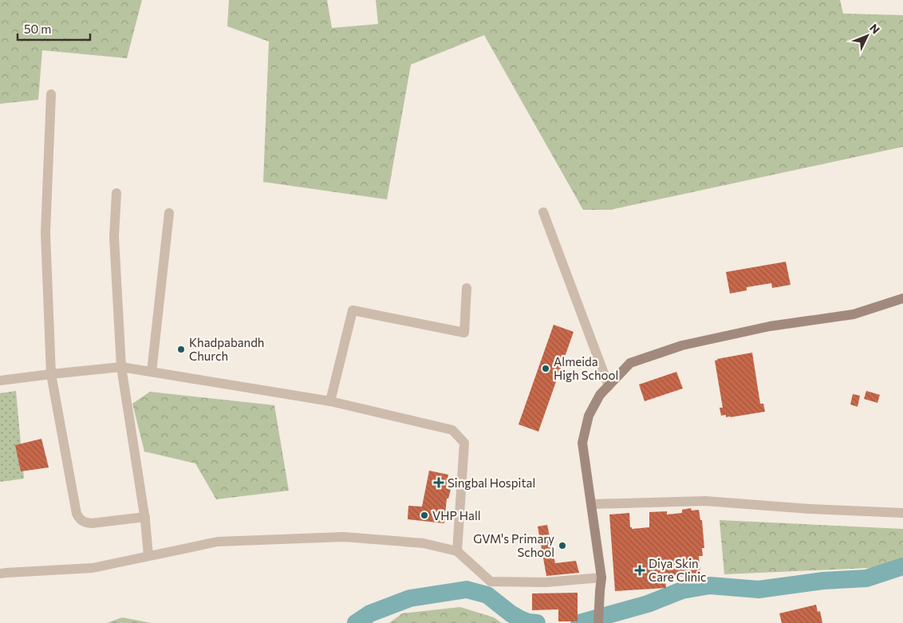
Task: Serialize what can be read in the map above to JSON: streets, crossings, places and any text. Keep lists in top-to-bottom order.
{
  "places": {
    "other": [
      "Khadpabandh Church",
      "Almeida High School",
      "VHP Hall",
      "GVM's Primary School"
    ],
    "health": ["Singbal Hospital", "Diya Skin Care Clinic"]
  },
  "scale_bar": "50 m",
  "north": "top right"
}
